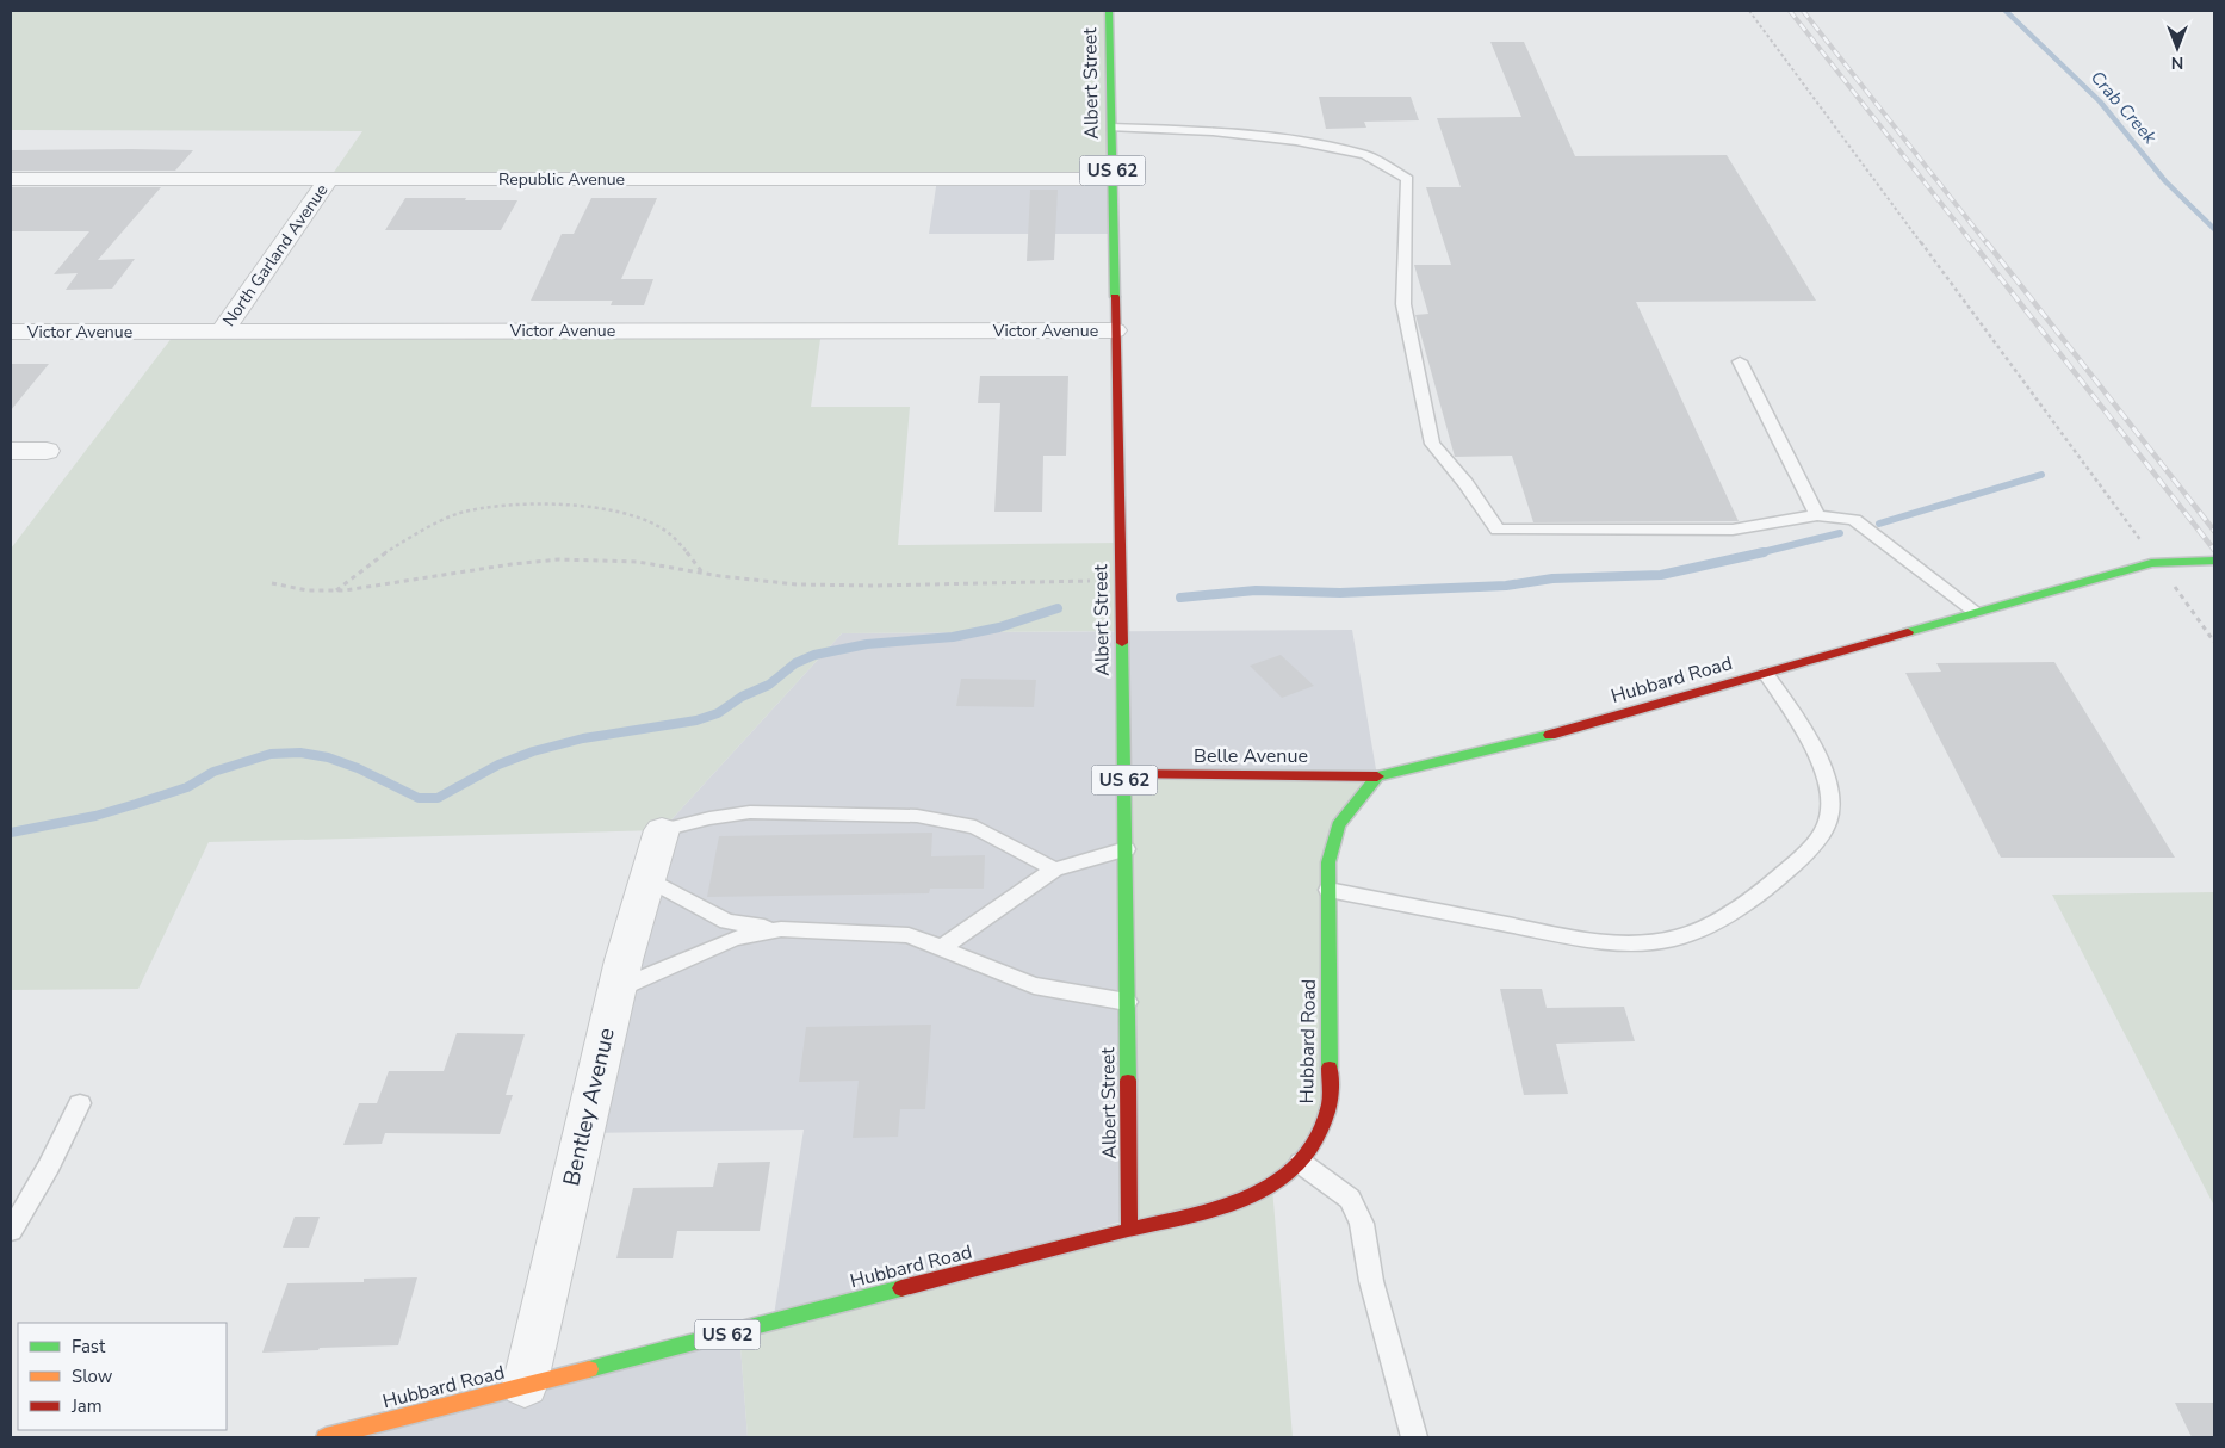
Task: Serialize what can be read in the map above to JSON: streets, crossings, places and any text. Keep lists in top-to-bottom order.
{
  "streets": {
    "main road": [
      "Albert Street",
      "US 62",
      "Hubbard Road",
      "Belle Avenue"
    ],
    "street": [
      "Republic Avenue",
      "North Garland Avenue",
      "Victor Avenue",
      "Bentley Avenue"
    ]
  },
  "crossings": [
    ["Albert Street", "Republic Avenue"],
    ["Albert Street", "Victor Avenue"],
    ["Albert Street", "Hubbard Road"],
    ["Albert Street", "Belle Avenue"],
    ["Republic Avenue", "North Garland Avenue"],
    ["North Garland Avenue", "Victor Avenue"],
    ["Hubbard Road", "Belle Avenue"],
    ["Hubbard Road", "Bentley Avenue"]
  ],
  "water": ["Crab Creek"],
  "legend": ["Fast", "Slow", "Jam"],
  "north": "bottom"
}
